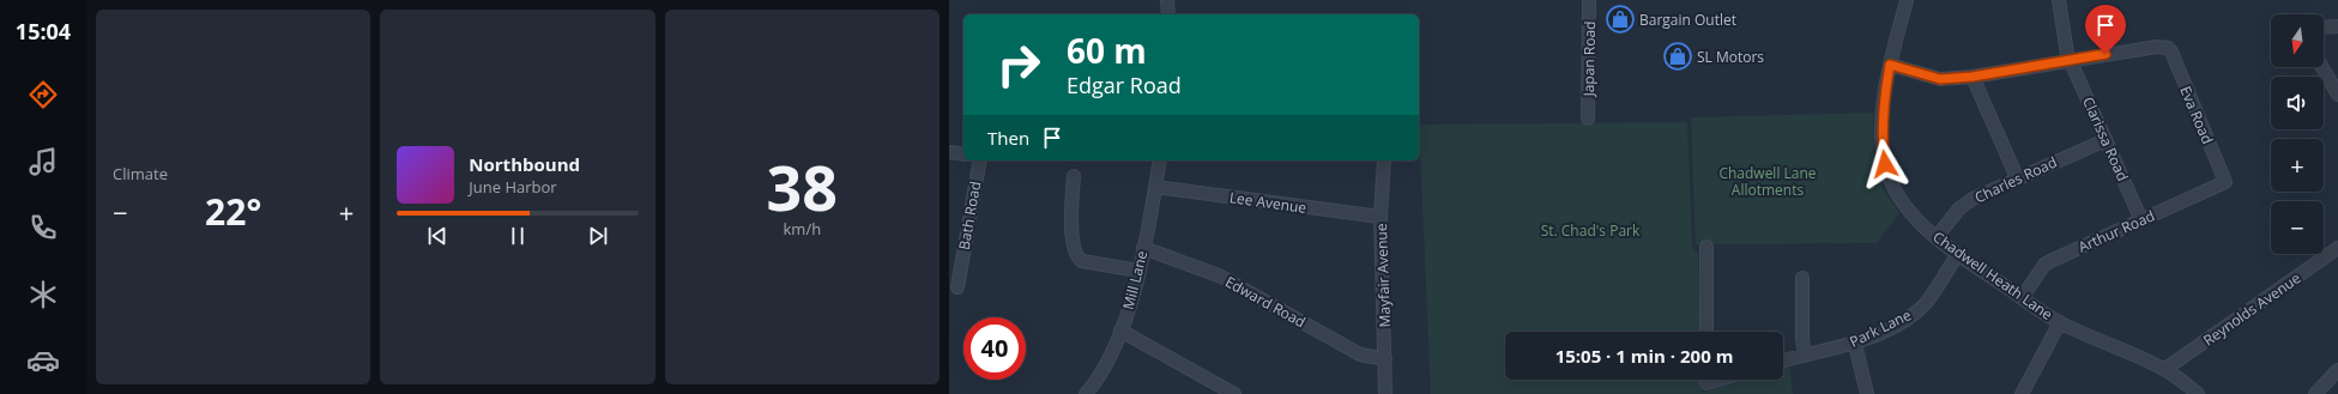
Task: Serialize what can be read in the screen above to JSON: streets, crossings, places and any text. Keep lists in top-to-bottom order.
{
  "streets": {
    "street": [
      "Japan Road",
      "Eva Road",
      "Clarissa Road",
      "Charles Road",
      "Lee Avenue",
      "Bath Road",
      "Arthur Road",
      "Mayfair Avenue",
      "Chadwell Heath Lane",
      "Mill Lane",
      "Edward Road",
      "Reynolds Avenue",
      "Park Lane"
    ]
  },
  "crossings": [
    ["Eva Road", "Clarissa Road"],
    ["Eva Road", "Arthur Road"],
    ["Clarissa Road", "Charles Road"],
    ["Clarissa Road", "Arthur Road"],
    ["Charles Road", "Chadwell Heath Lane"],
    ["Lee Avenue", "Mayfair Avenue"],
    ["Lee Avenue", "Mill Lane"],
    ["Arthur Road", "Chadwell Heath Lane"],
    ["Mayfair Avenue", "Edward Road"],
    ["Chadwell Heath Lane", "Reynolds Avenue"],
    ["Chadwell Heath Lane", "Park Lane"],
    ["Mill Lane", "Edward Road"]
  ],
  "parks": ["Chadwell Lane Allotments", "St. Chad's Park"],
  "places": {
    "shop": ["Bargain Outlet", "SL Motors"]
  },
  "north": "bottom",
  "page": {
    "tabs": "15:04",
    "tile": [
      "Climate",
      ["38", "km/h"]
    ],
    "map_buttons": ["+", "−"],
    "turn": ["60 m", "Edgar Road"],
    "then": "Then",
    "song": ["Northbound", "June Harbor"],
    "heat": ["−", "22°", "+"],
    "limit": "40",
    "trip": "15:05 · 1 min · 200 m"
  }
}
